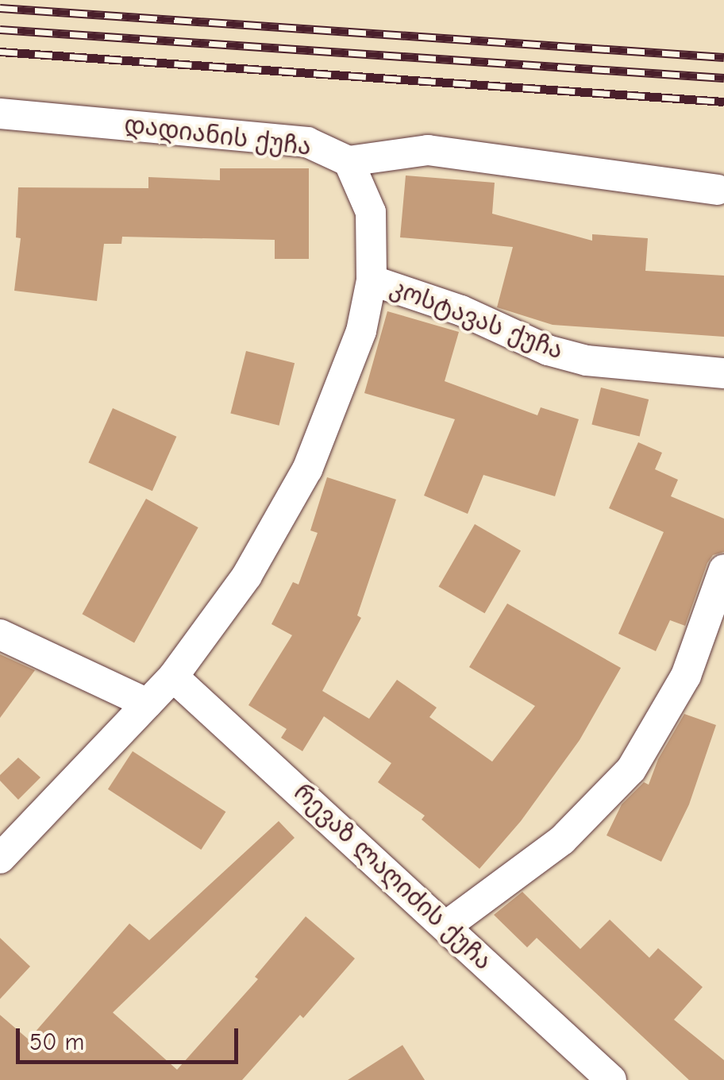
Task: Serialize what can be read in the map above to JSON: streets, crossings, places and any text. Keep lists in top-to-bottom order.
{
  "streets": {
    "street": ["დადიანის ქუჩა", "კოსტავას ქუჩა", "რევაზ ლაღიძის ქუჩა"]
  },
  "scale_bar": "50 m"
}
